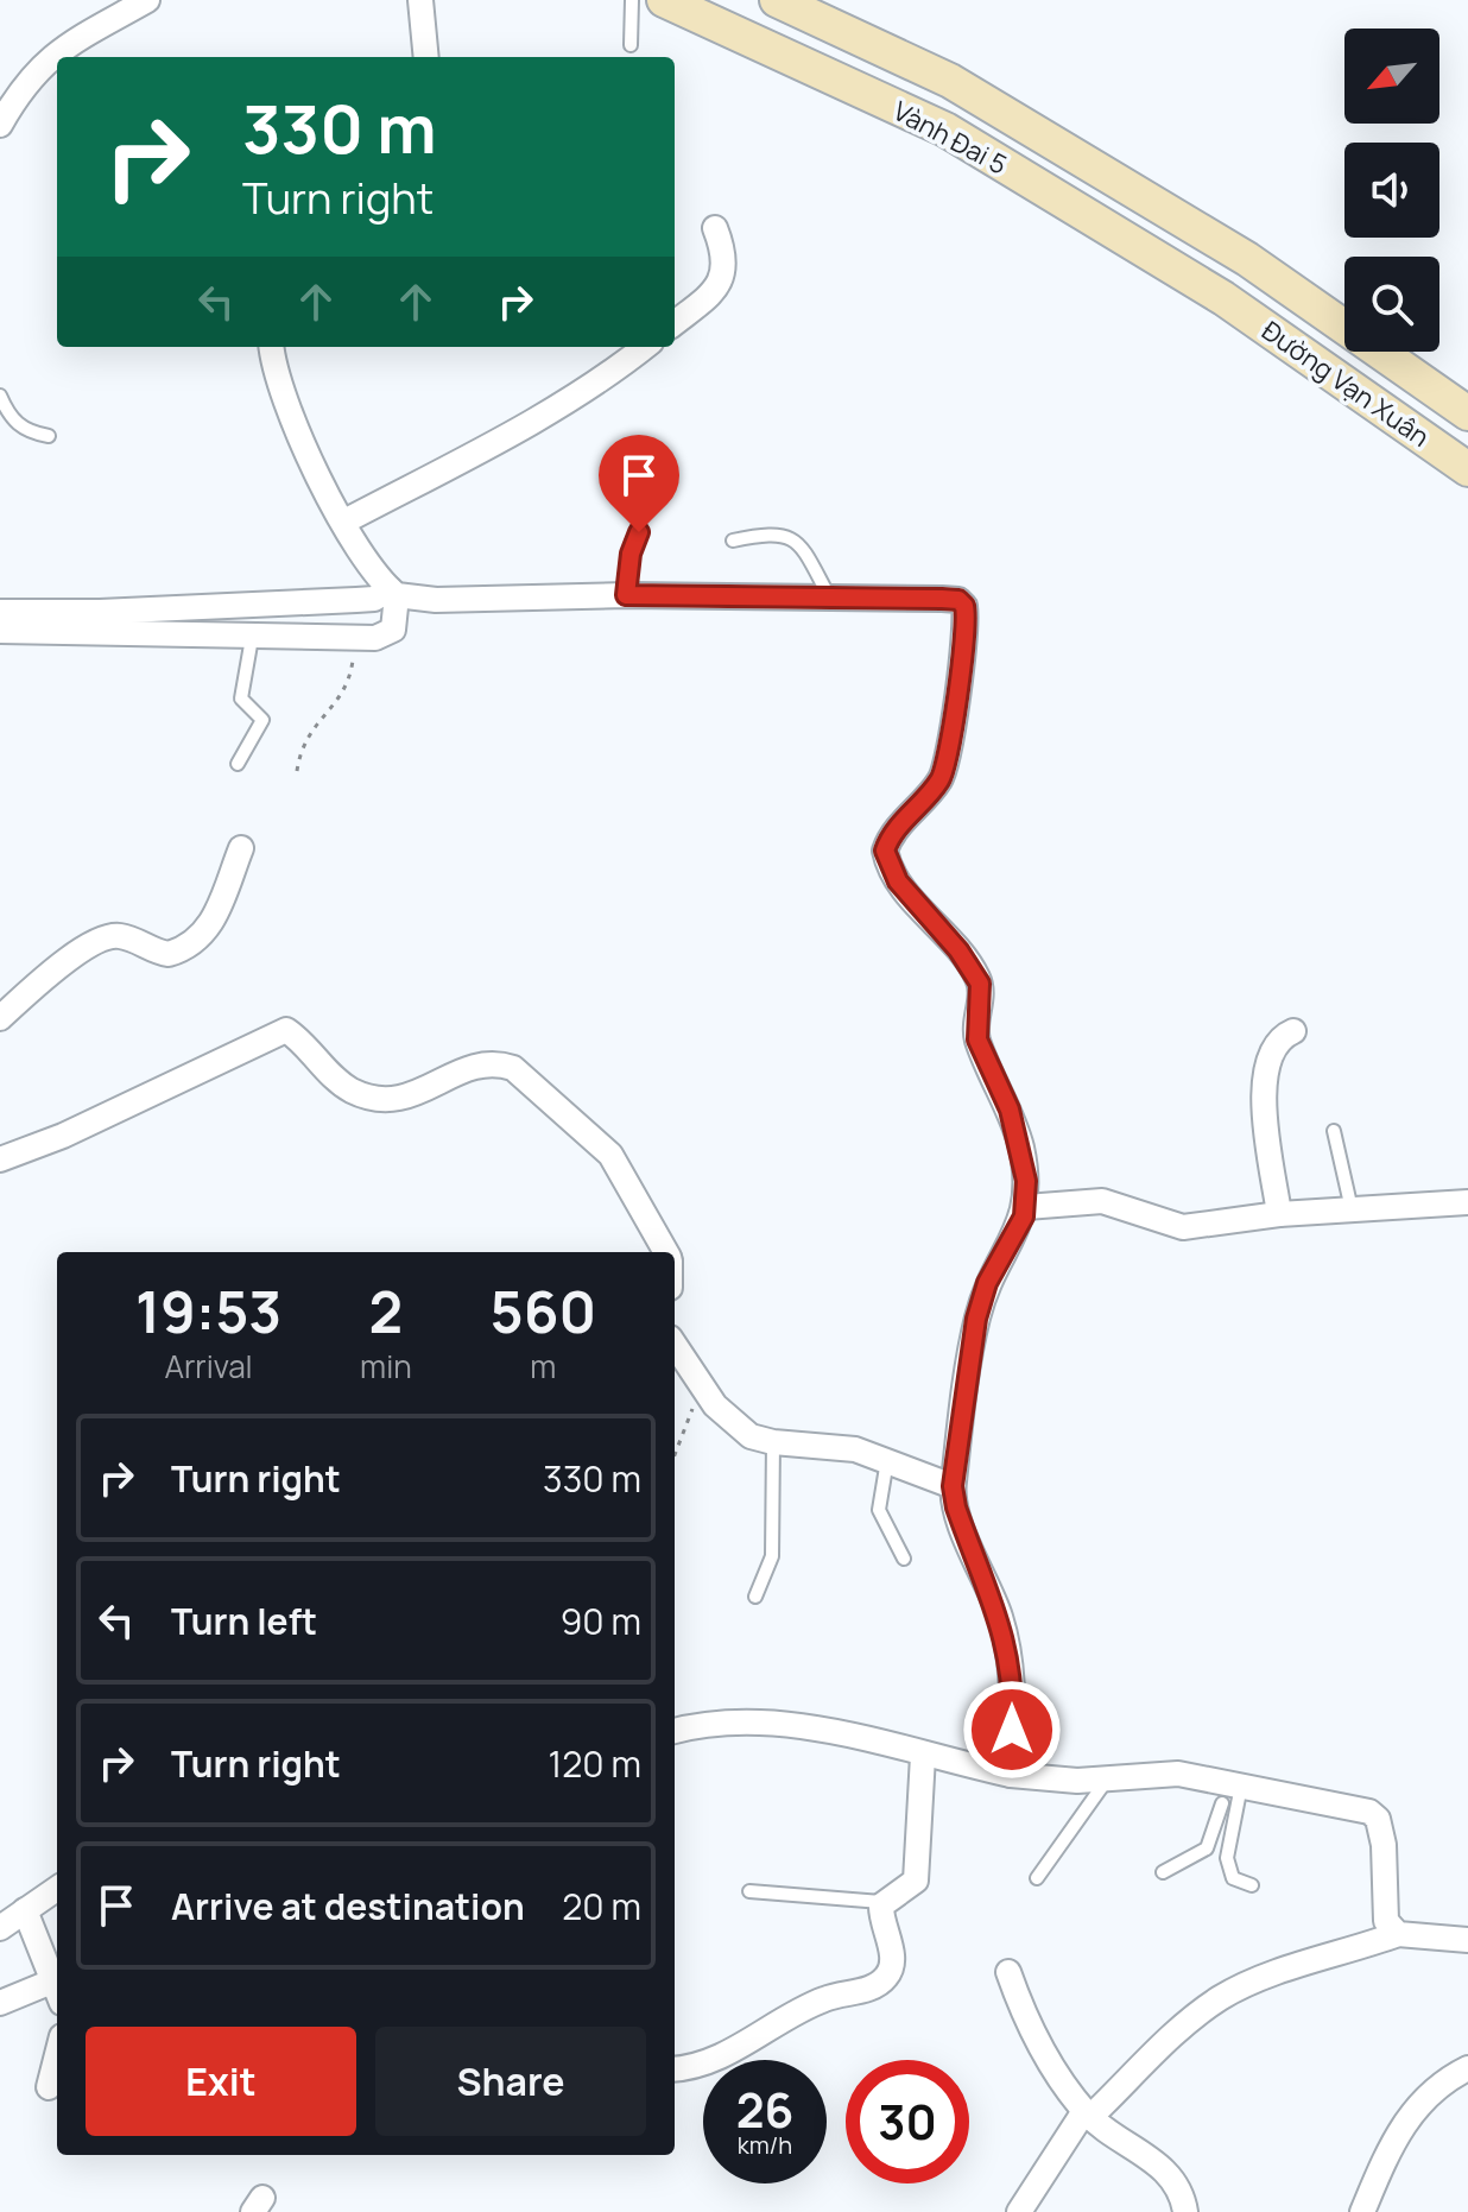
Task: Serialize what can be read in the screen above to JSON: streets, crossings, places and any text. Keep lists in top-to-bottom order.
{
  "streets": {
    "main road": ["Vành Đai 5", "Đường Vạn Xuân"]
  },
  "crossings": [
    ["Vành Đai 5", "Đường Vạn Xuân"]
  ],
  "north": "bottom left",
  "page": {
    "turn": ["330 m", "Turn right"],
    "eta": [
      "19:53",
      "Arrival",
      "2",
      "min",
      "560",
      "m"
    ],
    "list": [
      {
        "name": "Turn right",
        "value": "330 m"
      },
      {
        "name": "Turn left",
        "value": "90 m"
      },
      {
        "name": "Turn right",
        "value": "120 m"
      },
      {
        "name": "Arrive at destination",
        "value": "20 m"
      }
    ],
    "buttons": ["Exit", "Share"],
    "speed": "26 km/h",
    "limit": "30"
  }
}
